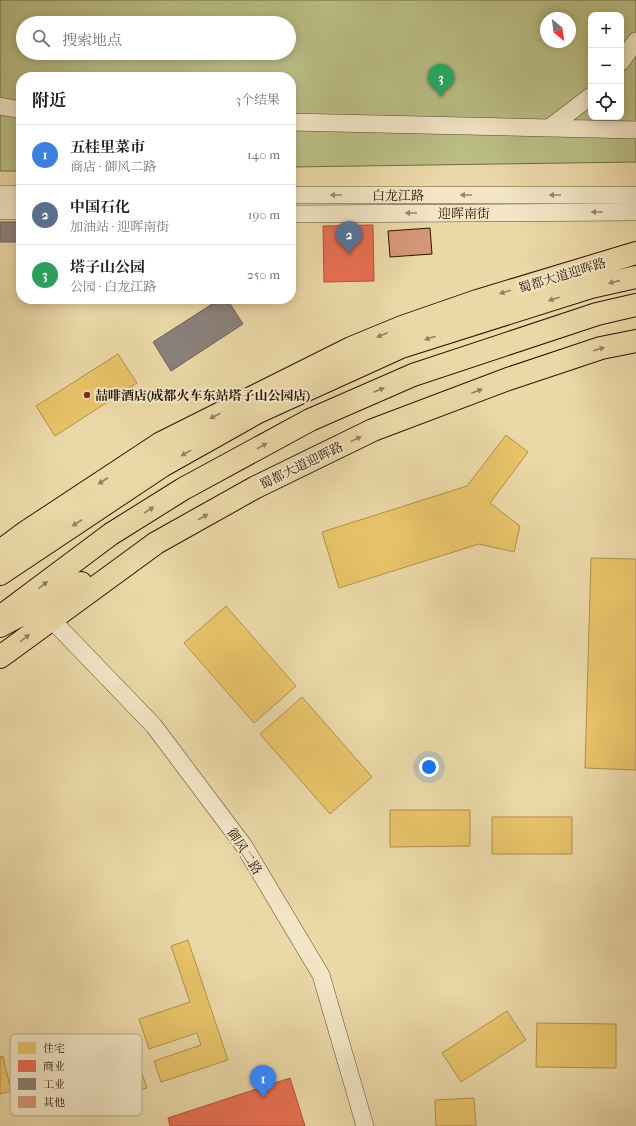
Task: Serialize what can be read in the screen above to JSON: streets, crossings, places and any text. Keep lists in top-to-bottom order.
{
  "streets": {
    "main road": ["蜀都大道迎晖路"],
    "street": ["白龙江路", "迎晖南街", "御风二路"]
  },
  "crossings": [
    ["蜀都大道迎晖路", "御风二路"]
  ],
  "places": ["喆啡酒店(成都火车东站塔子山公园店)"],
  "legend": [
    "住宅",
    "商业",
    "工业",
    "其他"
  ],
  "north": "bottom right",
  "page": {
    "map_buttons": ["+", "−"],
    "search": "搜索地点",
    "pins": ["3", "2", "1"],
    "heading": ["附近", "3个结果"],
    "list": [
      {
        "mark": "1",
        "name": "五桂里菜市",
        "note": "商店 · 御风二路",
        "value": "140 m"
      },
      {
        "mark": "2",
        "name": "中国石化",
        "note": "加油站 · 迎晖南街",
        "value": "190 m"
      },
      {
        "mark": "3",
        "name": "塔子山公园",
        "note": "公园 · 白龙江路",
        "value": "250 m"
      }
    ]
  }
}
